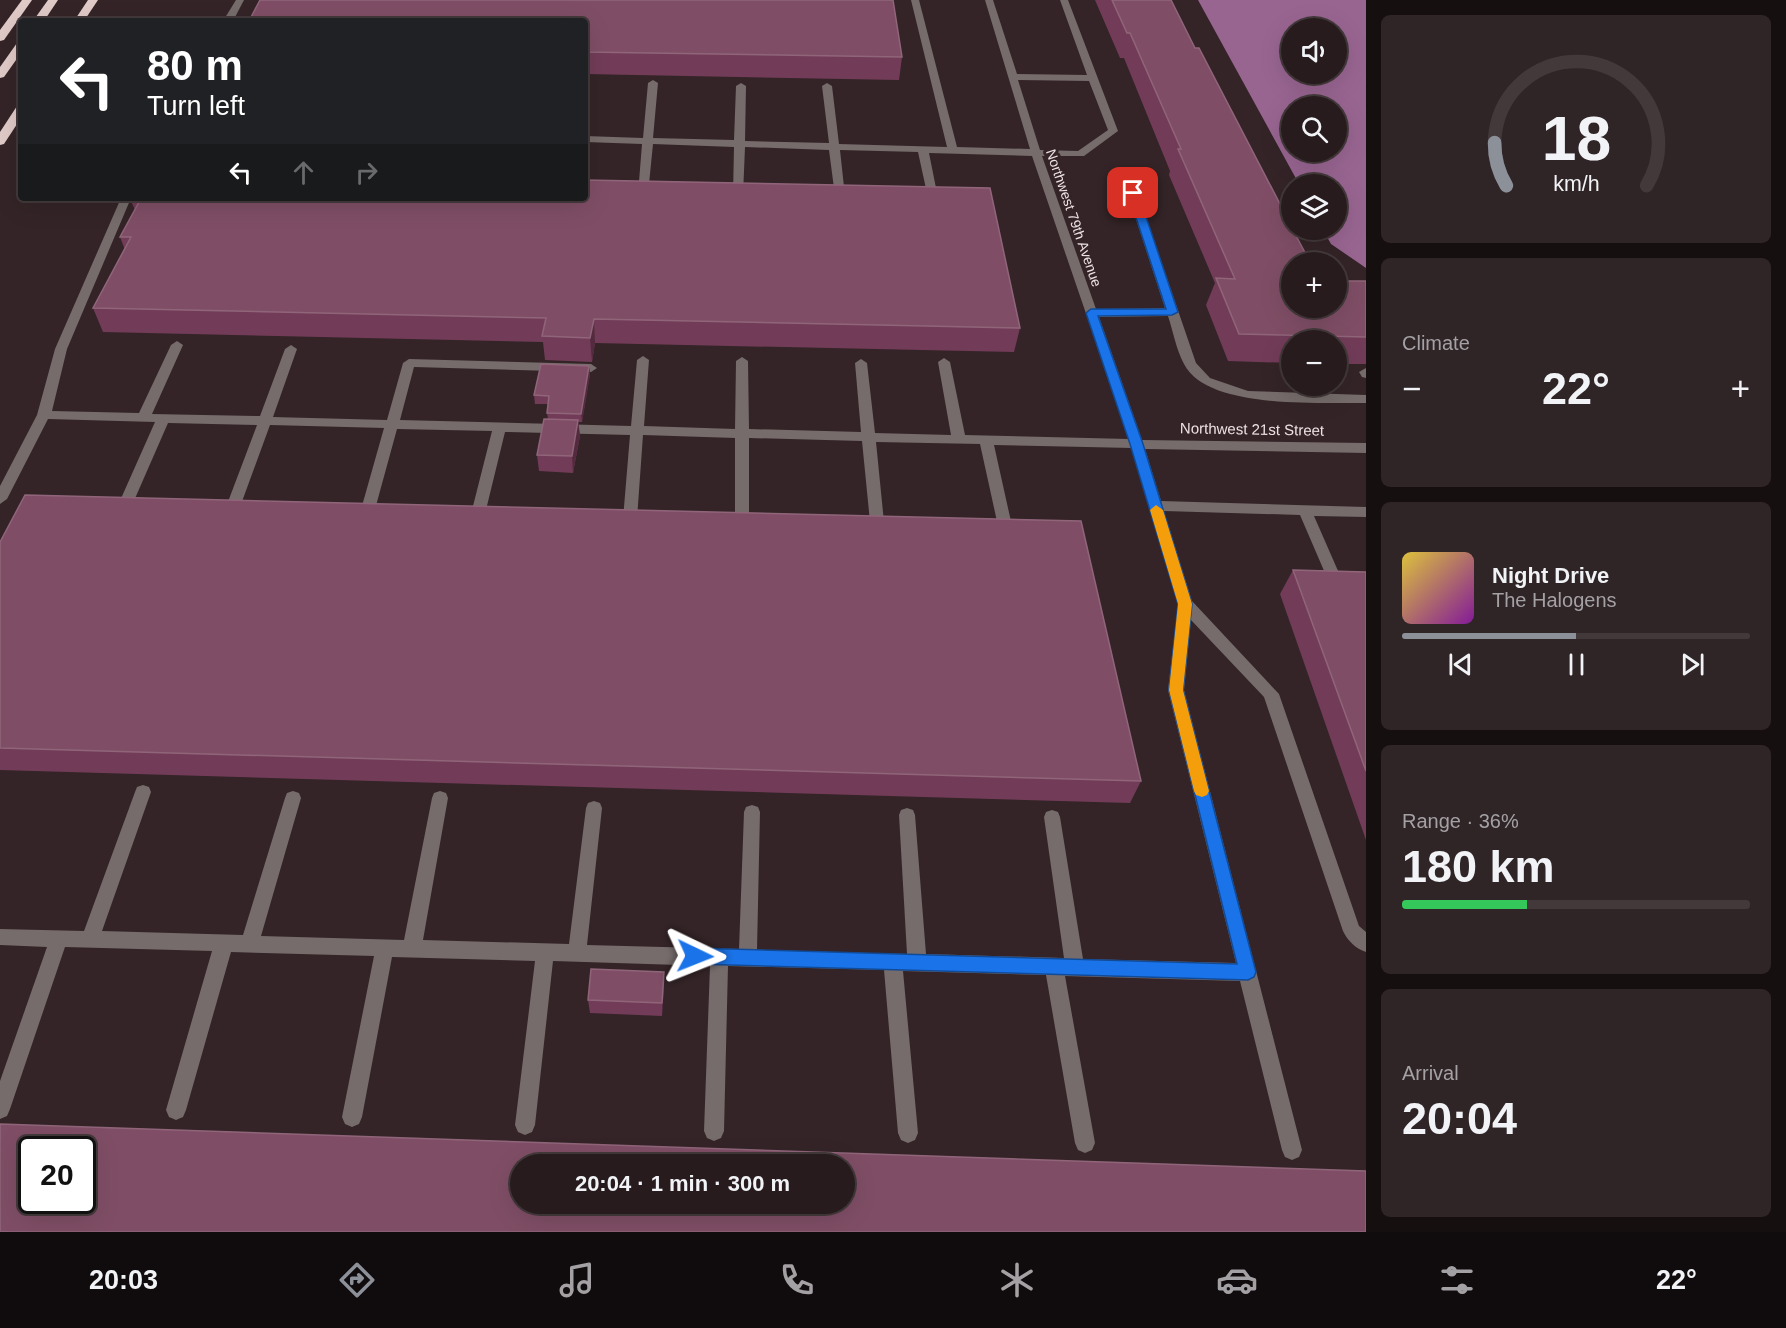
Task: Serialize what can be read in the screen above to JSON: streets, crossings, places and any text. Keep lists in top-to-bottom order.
{
  "streets": {
    "street": ["Northwest 79th Avenue", "Northwest 21st Street"]
  },
  "crossings": [
    ["Northwest 79th Avenue", "Northwest 21st Street"]
  ],
  "page": {
    "map_buttons": ["+", "−"],
    "turn": ["80 m", "Turn left"],
    "tile": [
      "Climate",
      ["Range · 36%", "180 km"],
      ["Arrival", "20:04"]
    ],
    "heat": ["−", "22°", "+"],
    "song": ["Night Drive", "The Halogens"],
    "limit": "20",
    "trip": "20:04 · 1 min · 300 m",
    "tabs": ["20:03", "22°"],
    "gauge": ["18", "km/h"]
  }
}
